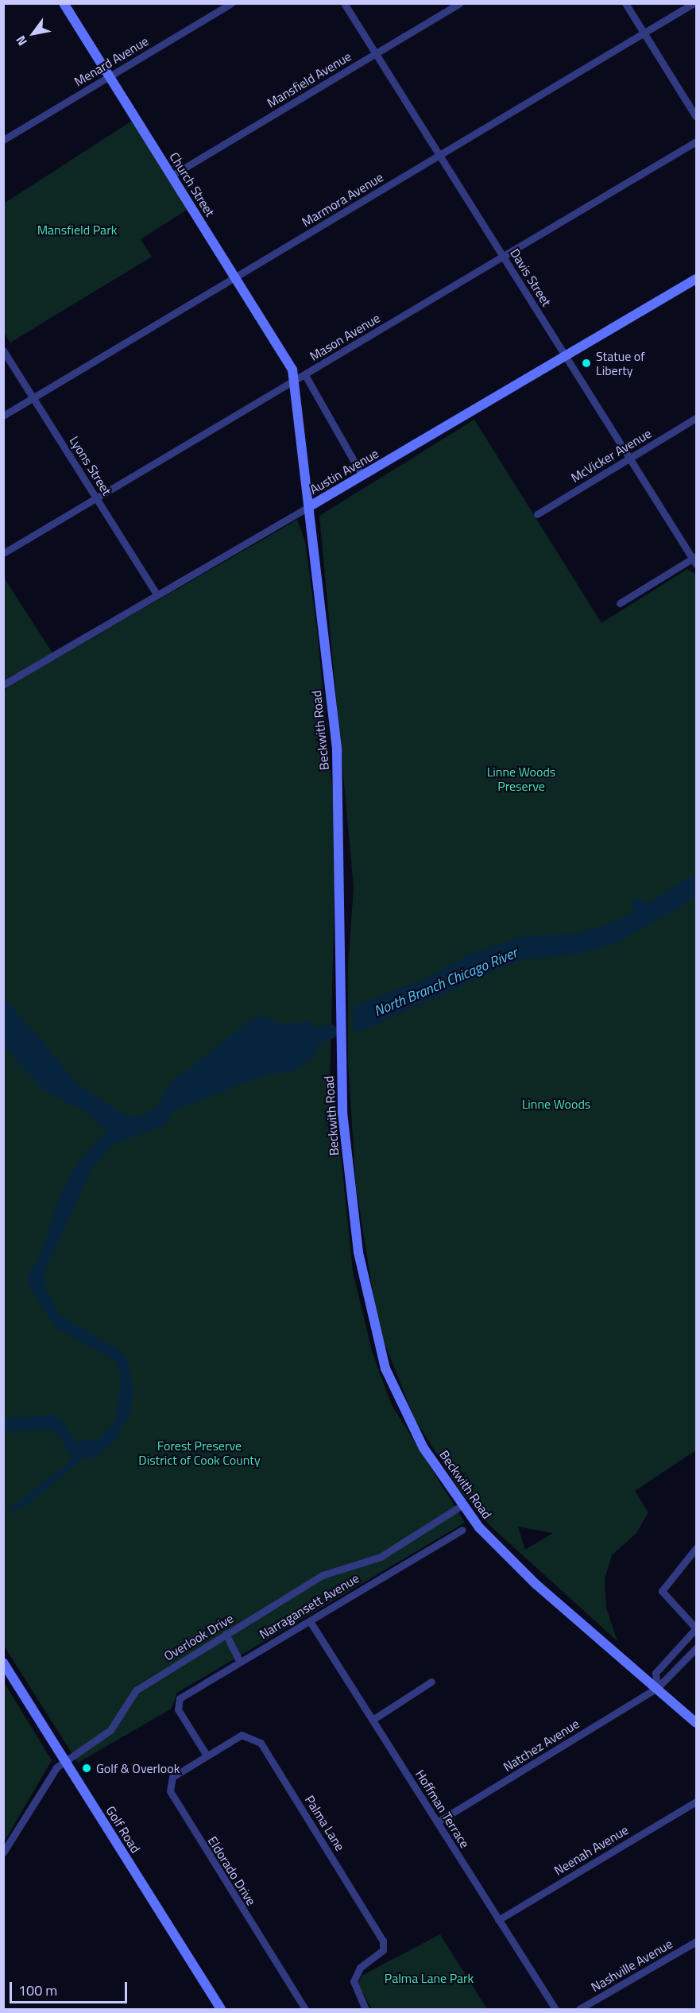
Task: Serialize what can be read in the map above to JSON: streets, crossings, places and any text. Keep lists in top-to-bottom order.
{
  "streets": {
    "street": [
      "Menard Avenue",
      "Mansfield Avenue",
      "Church Street",
      "Marmora Avenue",
      "Davis Street",
      "Mason Avenue",
      "McVicker Avenue",
      "Lyons Street",
      "Austin Avenue",
      "Beckwith Road",
      "Narragansett Avenue",
      "Overlook Drive",
      "Natchez Avenue",
      "Hoffman Terrace",
      "Palma Lane",
      "Golf Road",
      "Neenah Avenue",
      "Eldorado Drive",
      "Nashville Avenue"
    ]
  },
  "crossings": [
    ["Menard Avenue", "Church Street"],
    ["Mansfield Avenue", "Church Street"],
    ["Mansfield Avenue", "Davis Street"],
    ["Church Street", "Marmora Avenue"],
    ["Church Street", "Mason Avenue"],
    ["Church Street", "Beckwith Road"],
    ["Marmora Avenue", "Davis Street"],
    ["Marmora Avenue", "Lyons Street"],
    ["Davis Street", "Mason Avenue"],
    ["Davis Street", "McVicker Avenue"],
    ["Davis Street", "Austin Avenue"],
    ["Mason Avenue", "Lyons Street"],
    ["Mason Avenue", "Beckwith Road"],
    ["Lyons Street", "Austin Avenue"],
    ["Austin Avenue", "Beckwith Road"],
    ["Beckwith Road", "Overlook Drive"],
    ["Beckwith Road", "Natchez Avenue"],
    ["Narragansett Avenue", "Hoffman Terrace"],
    ["Narragansett Avenue", "Palma Lane"],
    ["Narragansett Avenue", "Eldorado Drive"],
    ["Overlook Drive", "Golf Road"],
    ["Natchez Avenue", "Hoffman Terrace"],
    ["Hoffman Terrace", "Neenah Avenue"],
    ["Palma Lane", "Eldorado Drive"]
  ],
  "water": ["North Branch Chicago River"],
  "parks": [
    "Mansfield Park",
    "Linne Woods Preserve",
    "Linne Woods",
    "Forest Preserve District of Cook County",
    "Palma Lane Park"
  ],
  "places": ["Statue of Liberty", "Golf & Overlook"],
  "scale_bar": "100 m",
  "north": "bottom left"
}
